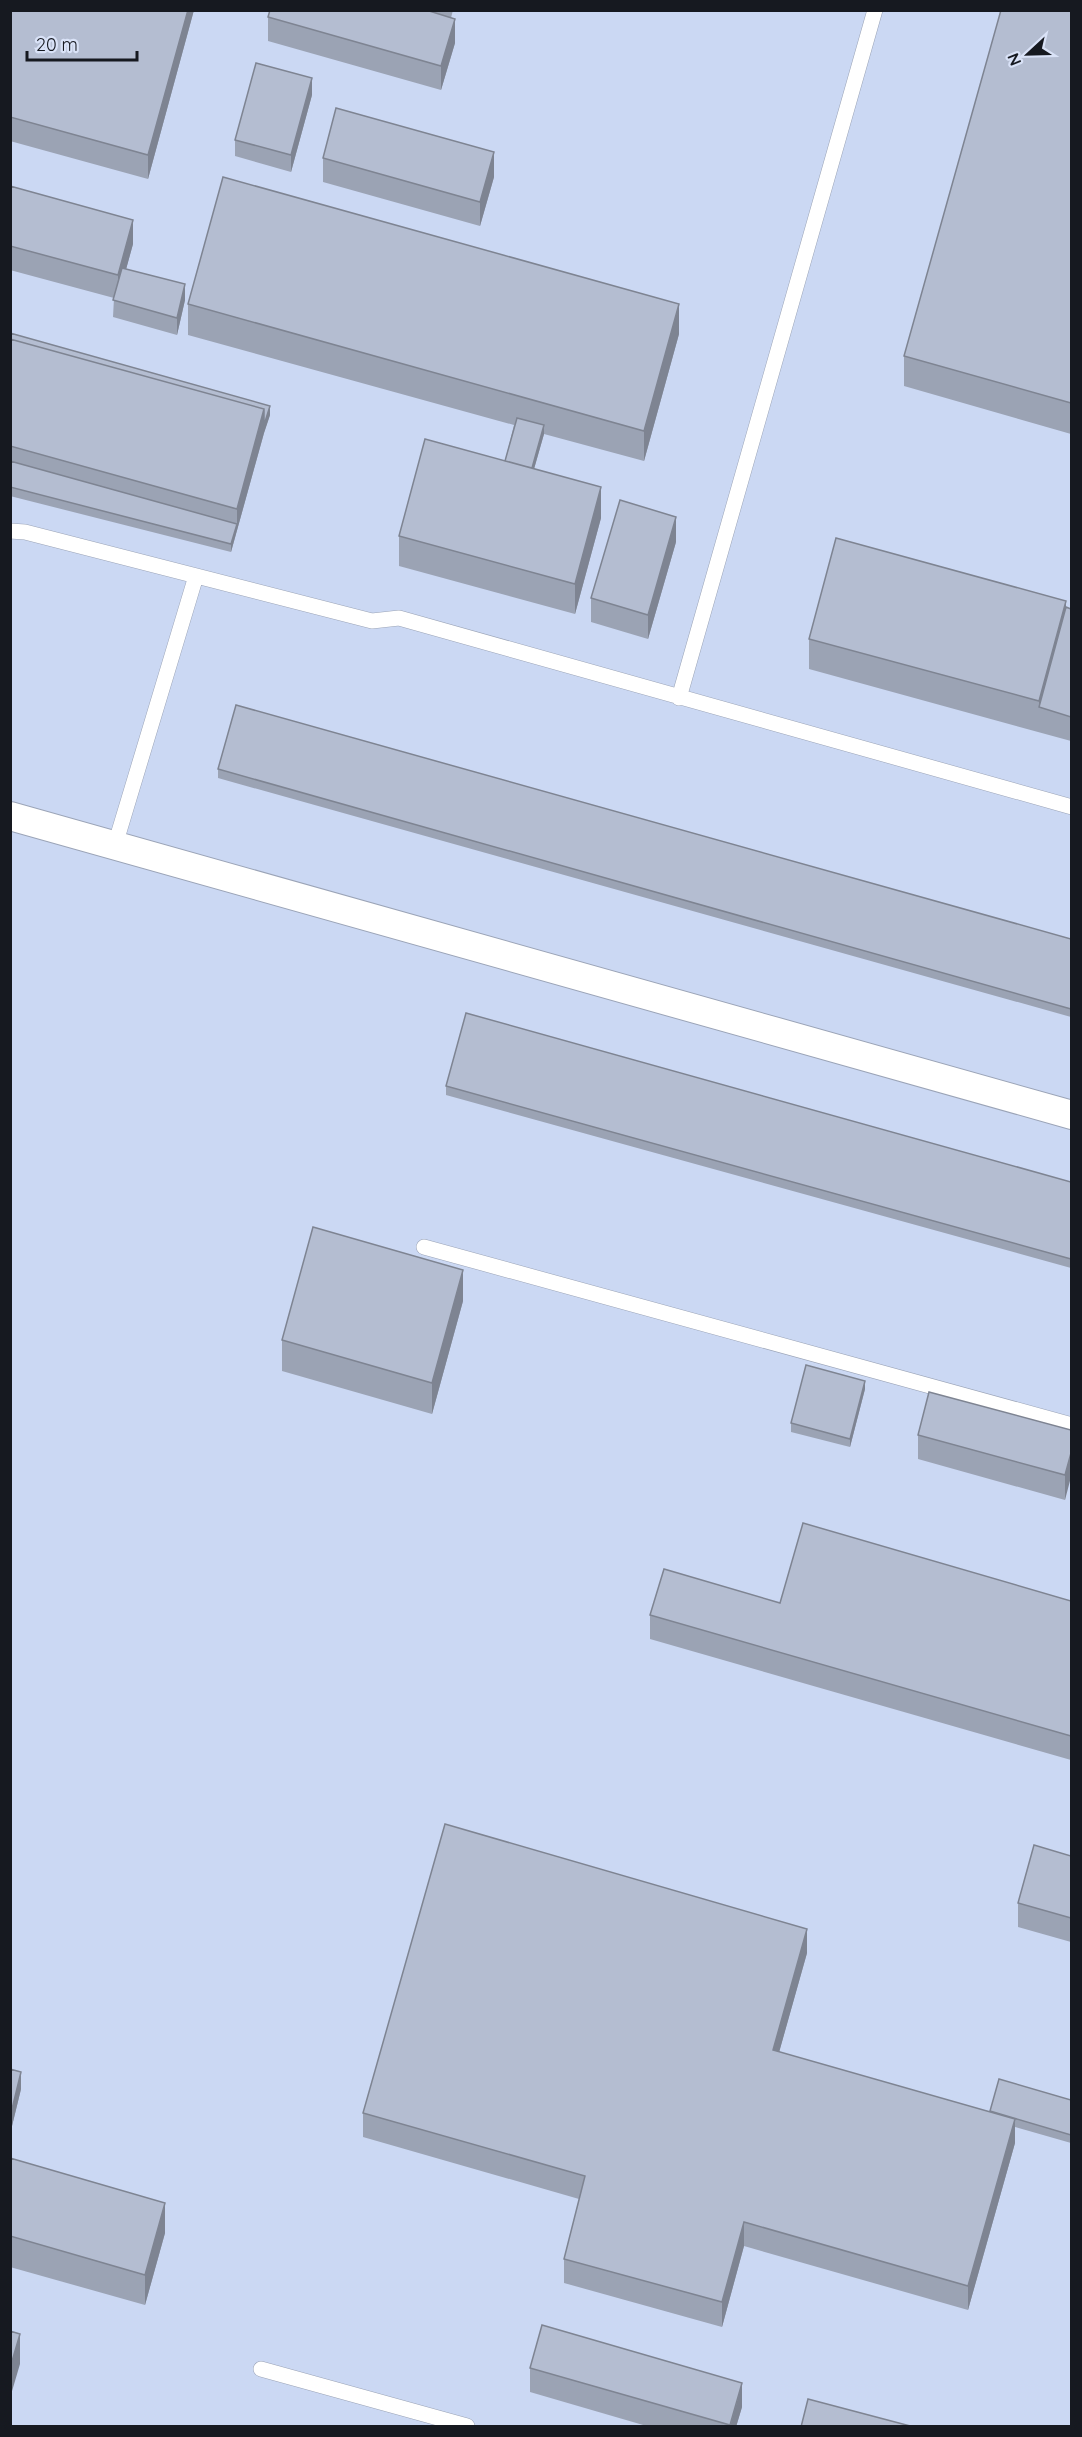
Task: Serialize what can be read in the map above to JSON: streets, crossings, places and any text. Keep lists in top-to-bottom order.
{
  "scale_bar": "20 m",
  "north": "left"
}
